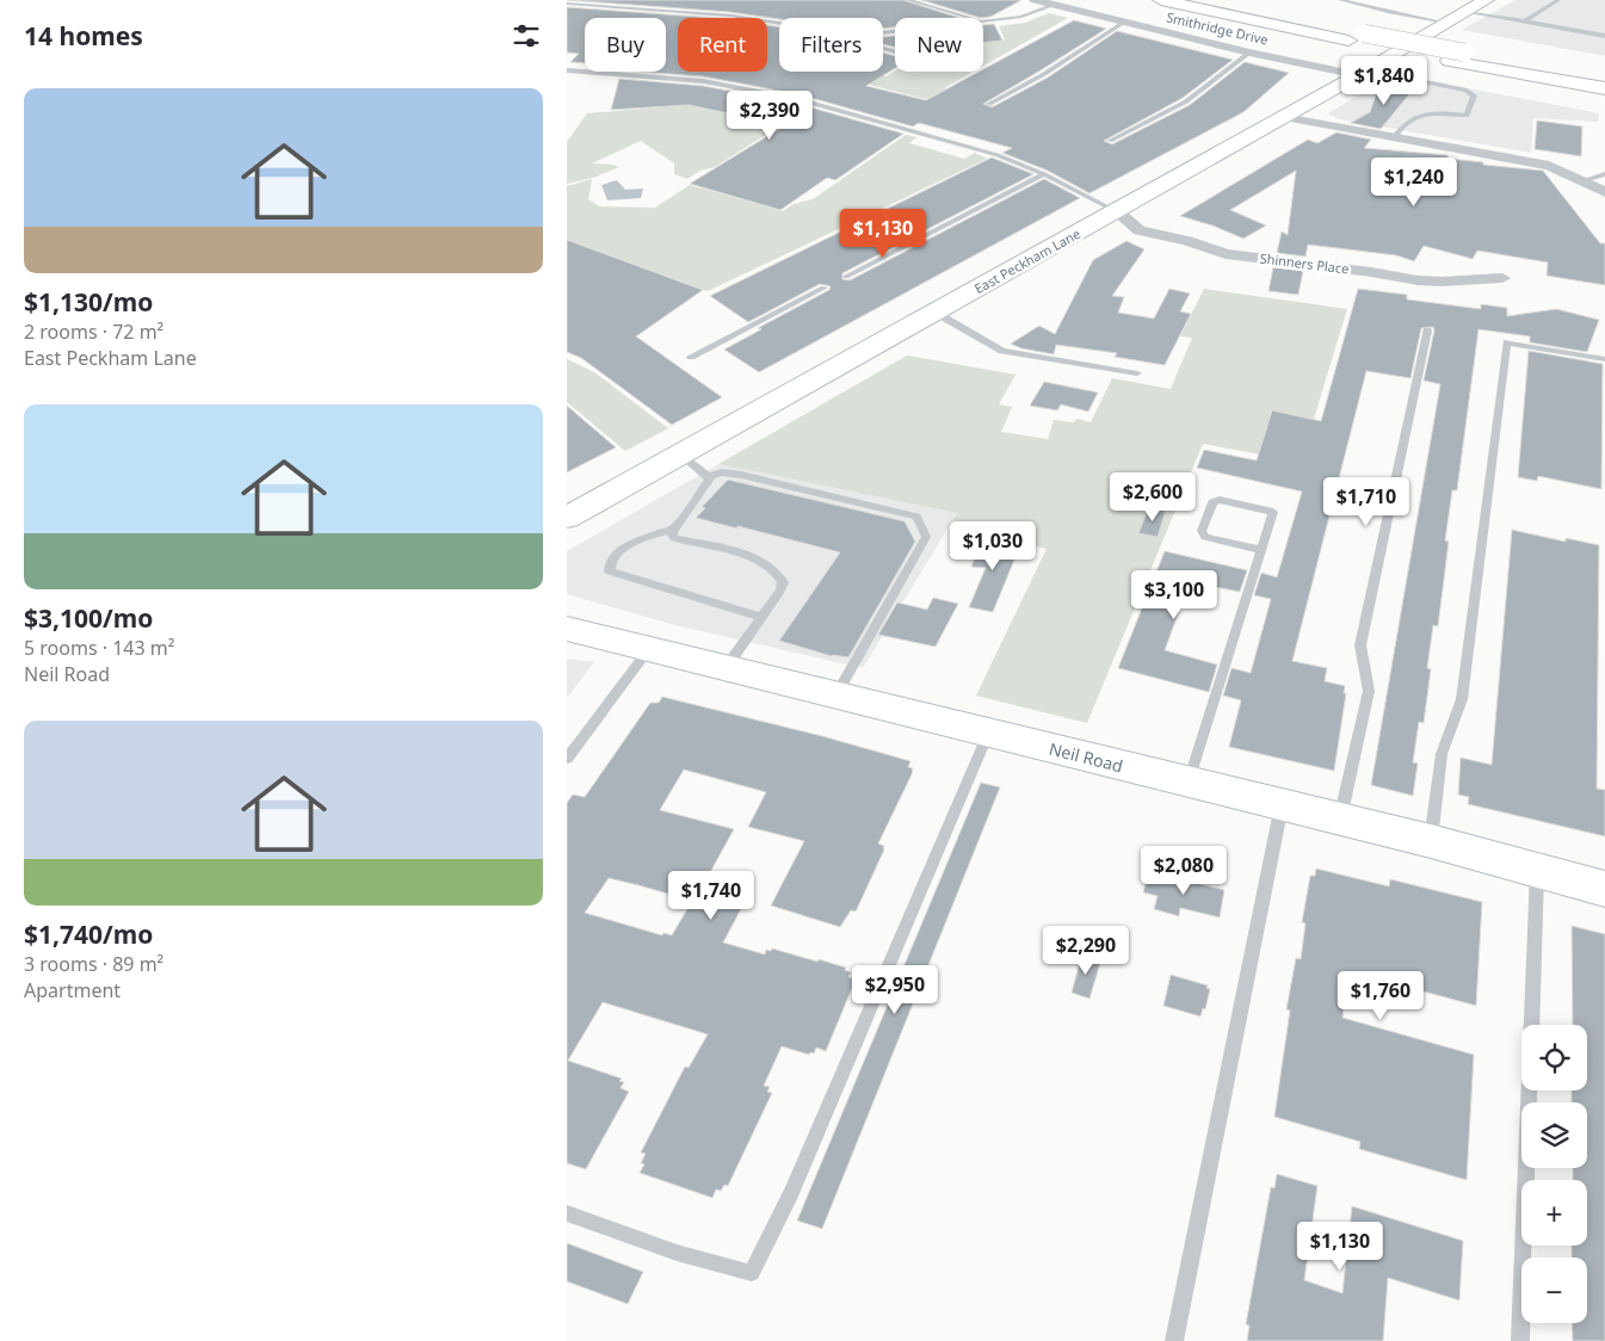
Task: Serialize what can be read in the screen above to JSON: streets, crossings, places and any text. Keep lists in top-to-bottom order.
{
  "streets": {
    "main road": ["East Peckham Lane", "Neil Road"],
    "street": ["Smithridge Drive", "Shinners Place"]
  },
  "crossings": [
    ["Smithridge Drive", "East Peckham Lane"],
    ["East Peckham Lane", "Shinners Place"]
  ],
  "page": {
    "heading": "14 homes",
    "chip": [
      "Buy",
      "Rent",
      "Filters",
      "New"
    ],
    "price": [
      "$1,840",
      "$2,390",
      "$1,240",
      "$1,130",
      "$2,600",
      "$1,710",
      "$1,030",
      "$3,100",
      "$2,080",
      "$1,740",
      "$2,290",
      "$2,950",
      "$1,760",
      "$1,130"
    ],
    "list": [
      {
        "name": "$1,130/mo",
        "note": "2 rooms · 72 m² · East Peckham Lane"
      },
      {
        "name": "$3,100/mo",
        "note": "5 rooms · 143 m² · Neil Road"
      },
      {
        "name": "$1,740/mo",
        "note": "3 rooms · 89 m² · Apartment"
      }
    ],
    "map_buttons": ["+", "−"]
  }
}
